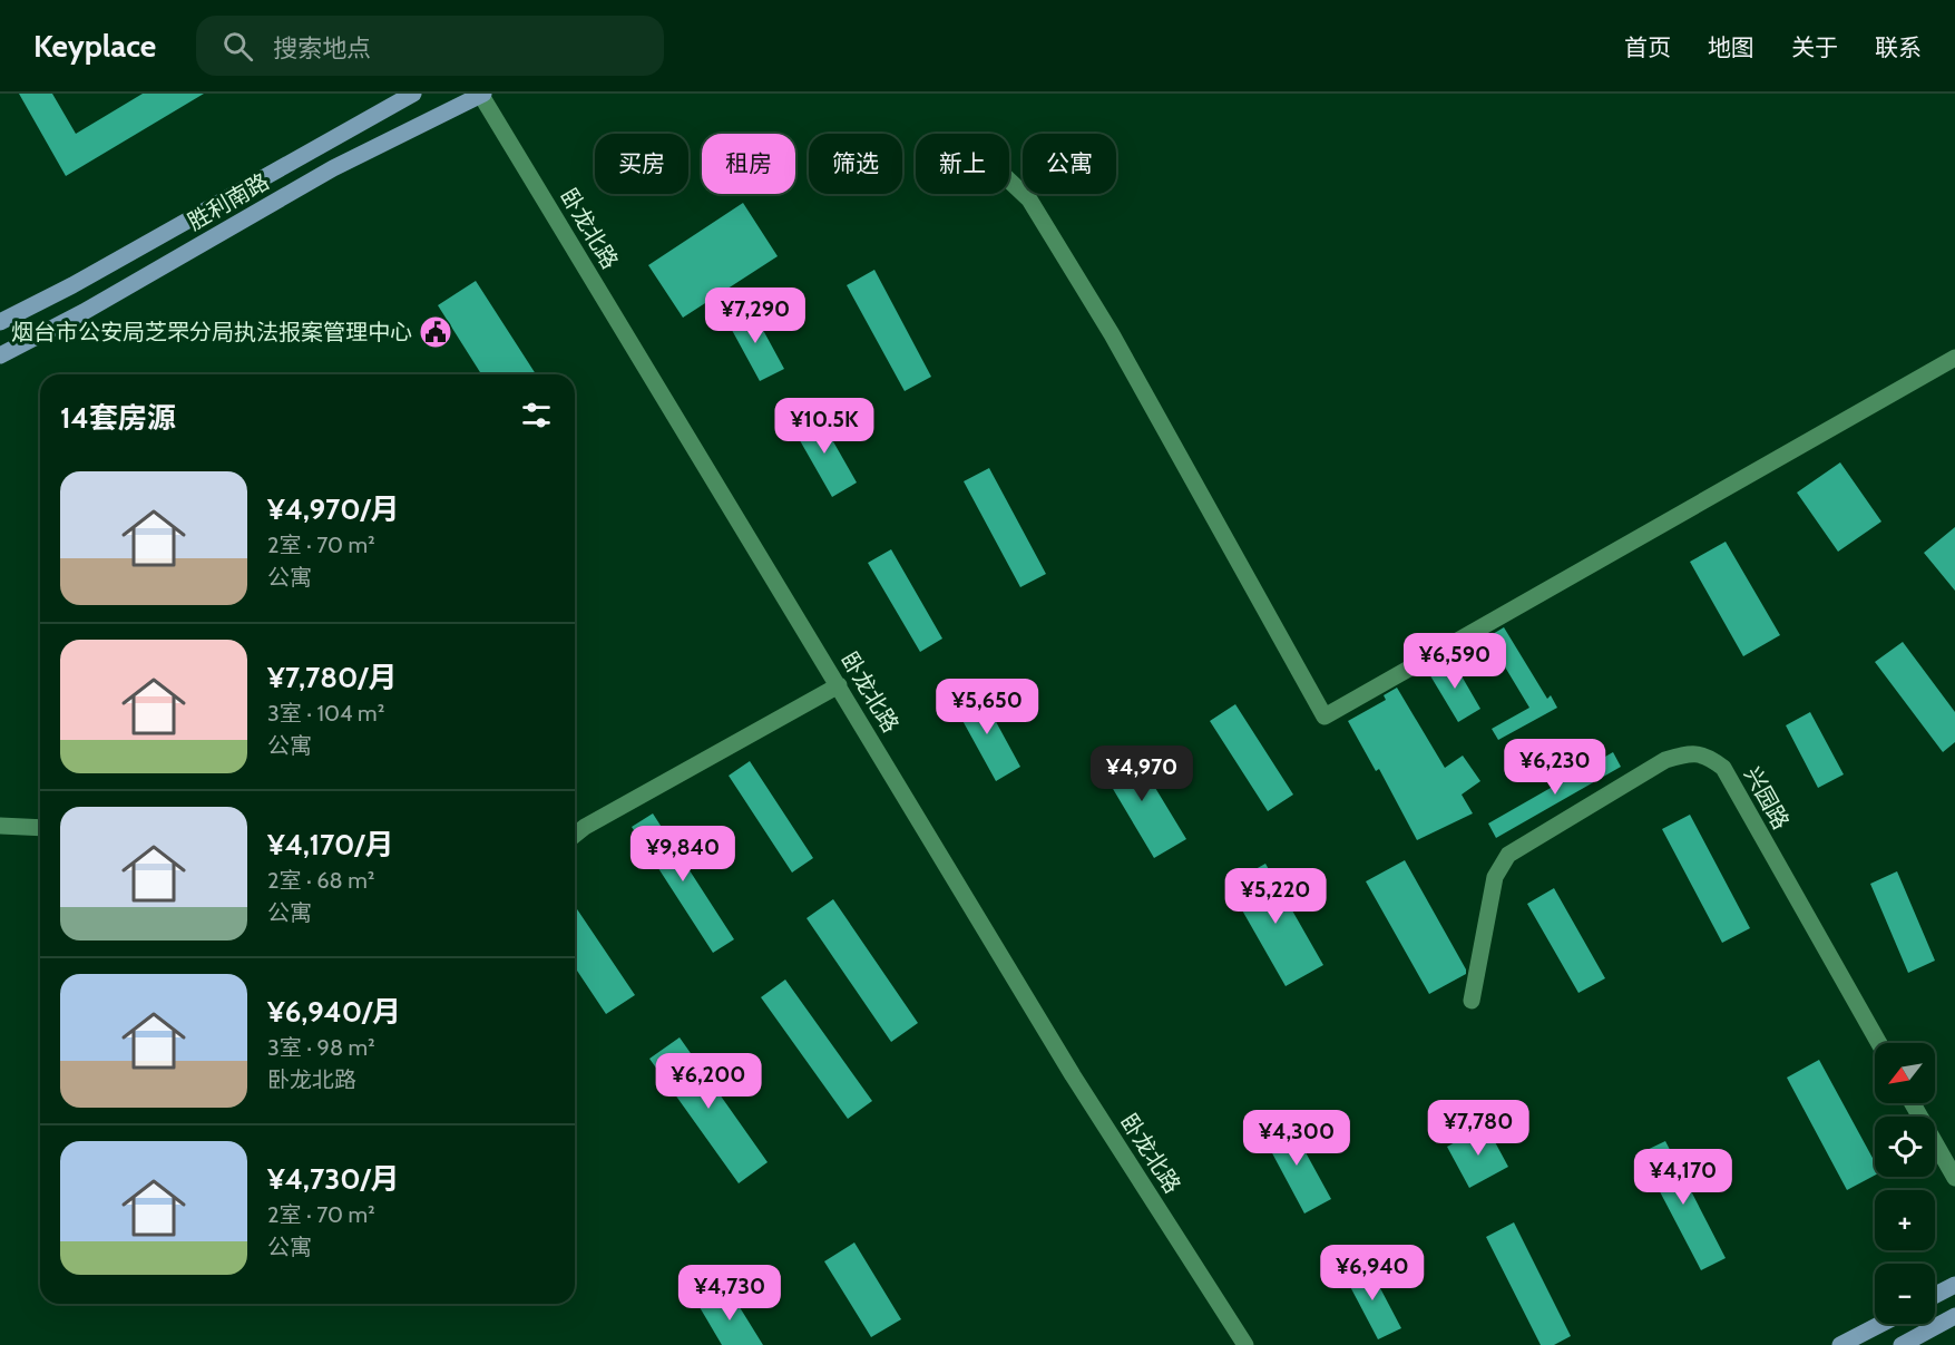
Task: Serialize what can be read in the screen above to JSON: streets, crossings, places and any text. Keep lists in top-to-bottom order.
{
  "streets": {
    "main road": ["胜利南路"],
    "street": ["卧龙北路", "兴园路"]
  },
  "crossings": [
    ["胜利南路", "卧龙北路"]
  ],
  "places": {
    "public building": ["烟台市公安局芝罘分局执法报案管理中心"]
  },
  "north": "bottom left",
  "page": {
    "header": "Keyplace",
    "search": "搜索地点",
    "nav": [
      "首页",
      "地图",
      "关于",
      "联系"
    ],
    "chip": [
      "买房",
      "租房",
      "筛选",
      "新上",
      "公寓"
    ],
    "price": [
      "¥7,290",
      "¥10.5K",
      "¥6,590",
      "¥5,650",
      "¥6,230",
      "¥4,970",
      "¥9,840",
      "¥5,220",
      "¥6,200",
      "¥7,780",
      "¥4,300",
      "¥4,170",
      "¥6,940",
      "¥4,730"
    ],
    "heading": "14套房源",
    "list": [
      {
        "name": "¥4,970/月",
        "note": "2室 · 70 m² · 公寓"
      },
      {
        "name": "¥7,780/月",
        "note": "3室 · 104 m² · 公寓"
      },
      {
        "name": "¥4,170/月",
        "note": "2室 · 68 m² · 公寓"
      },
      {
        "name": "¥6,940/月",
        "note": "3室 · 98 m² · 卧龙北路"
      },
      {
        "name": "¥4,730/月",
        "note": "2室 · 70 m² · 公寓"
      }
    ],
    "map_buttons": ["+", "−"]
  }
}
